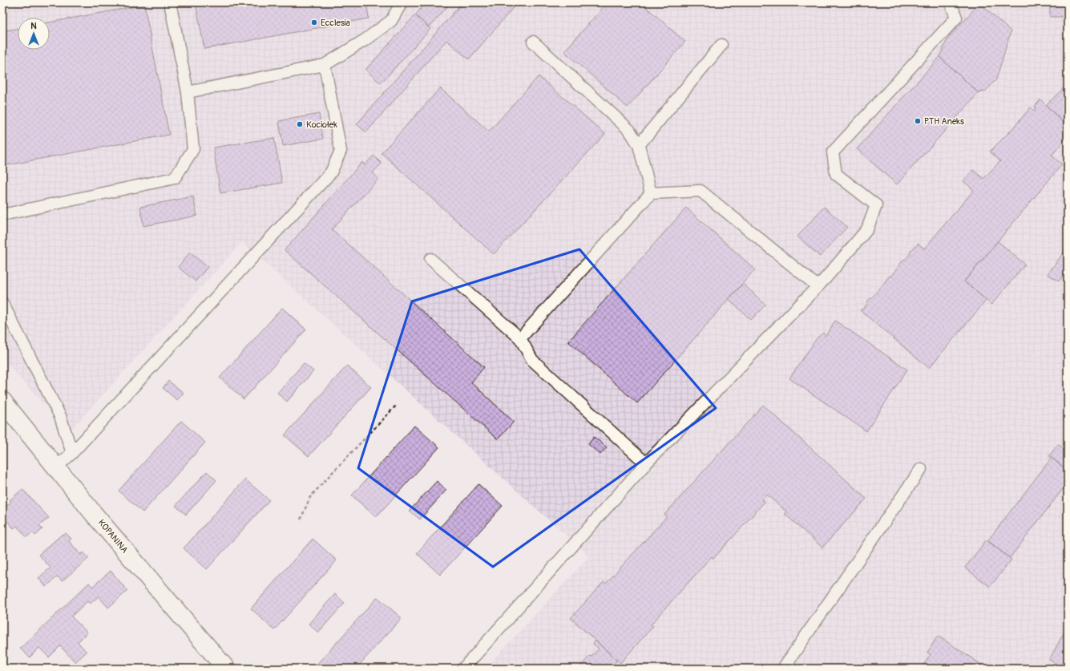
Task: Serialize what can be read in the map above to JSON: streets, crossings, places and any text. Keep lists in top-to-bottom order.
{
  "streets": {
    "street": ["KOPANINA"]
  },
  "places": ["Ecclesia", "PTH Aneks", "Kociołek"],
  "north": "top"
}
